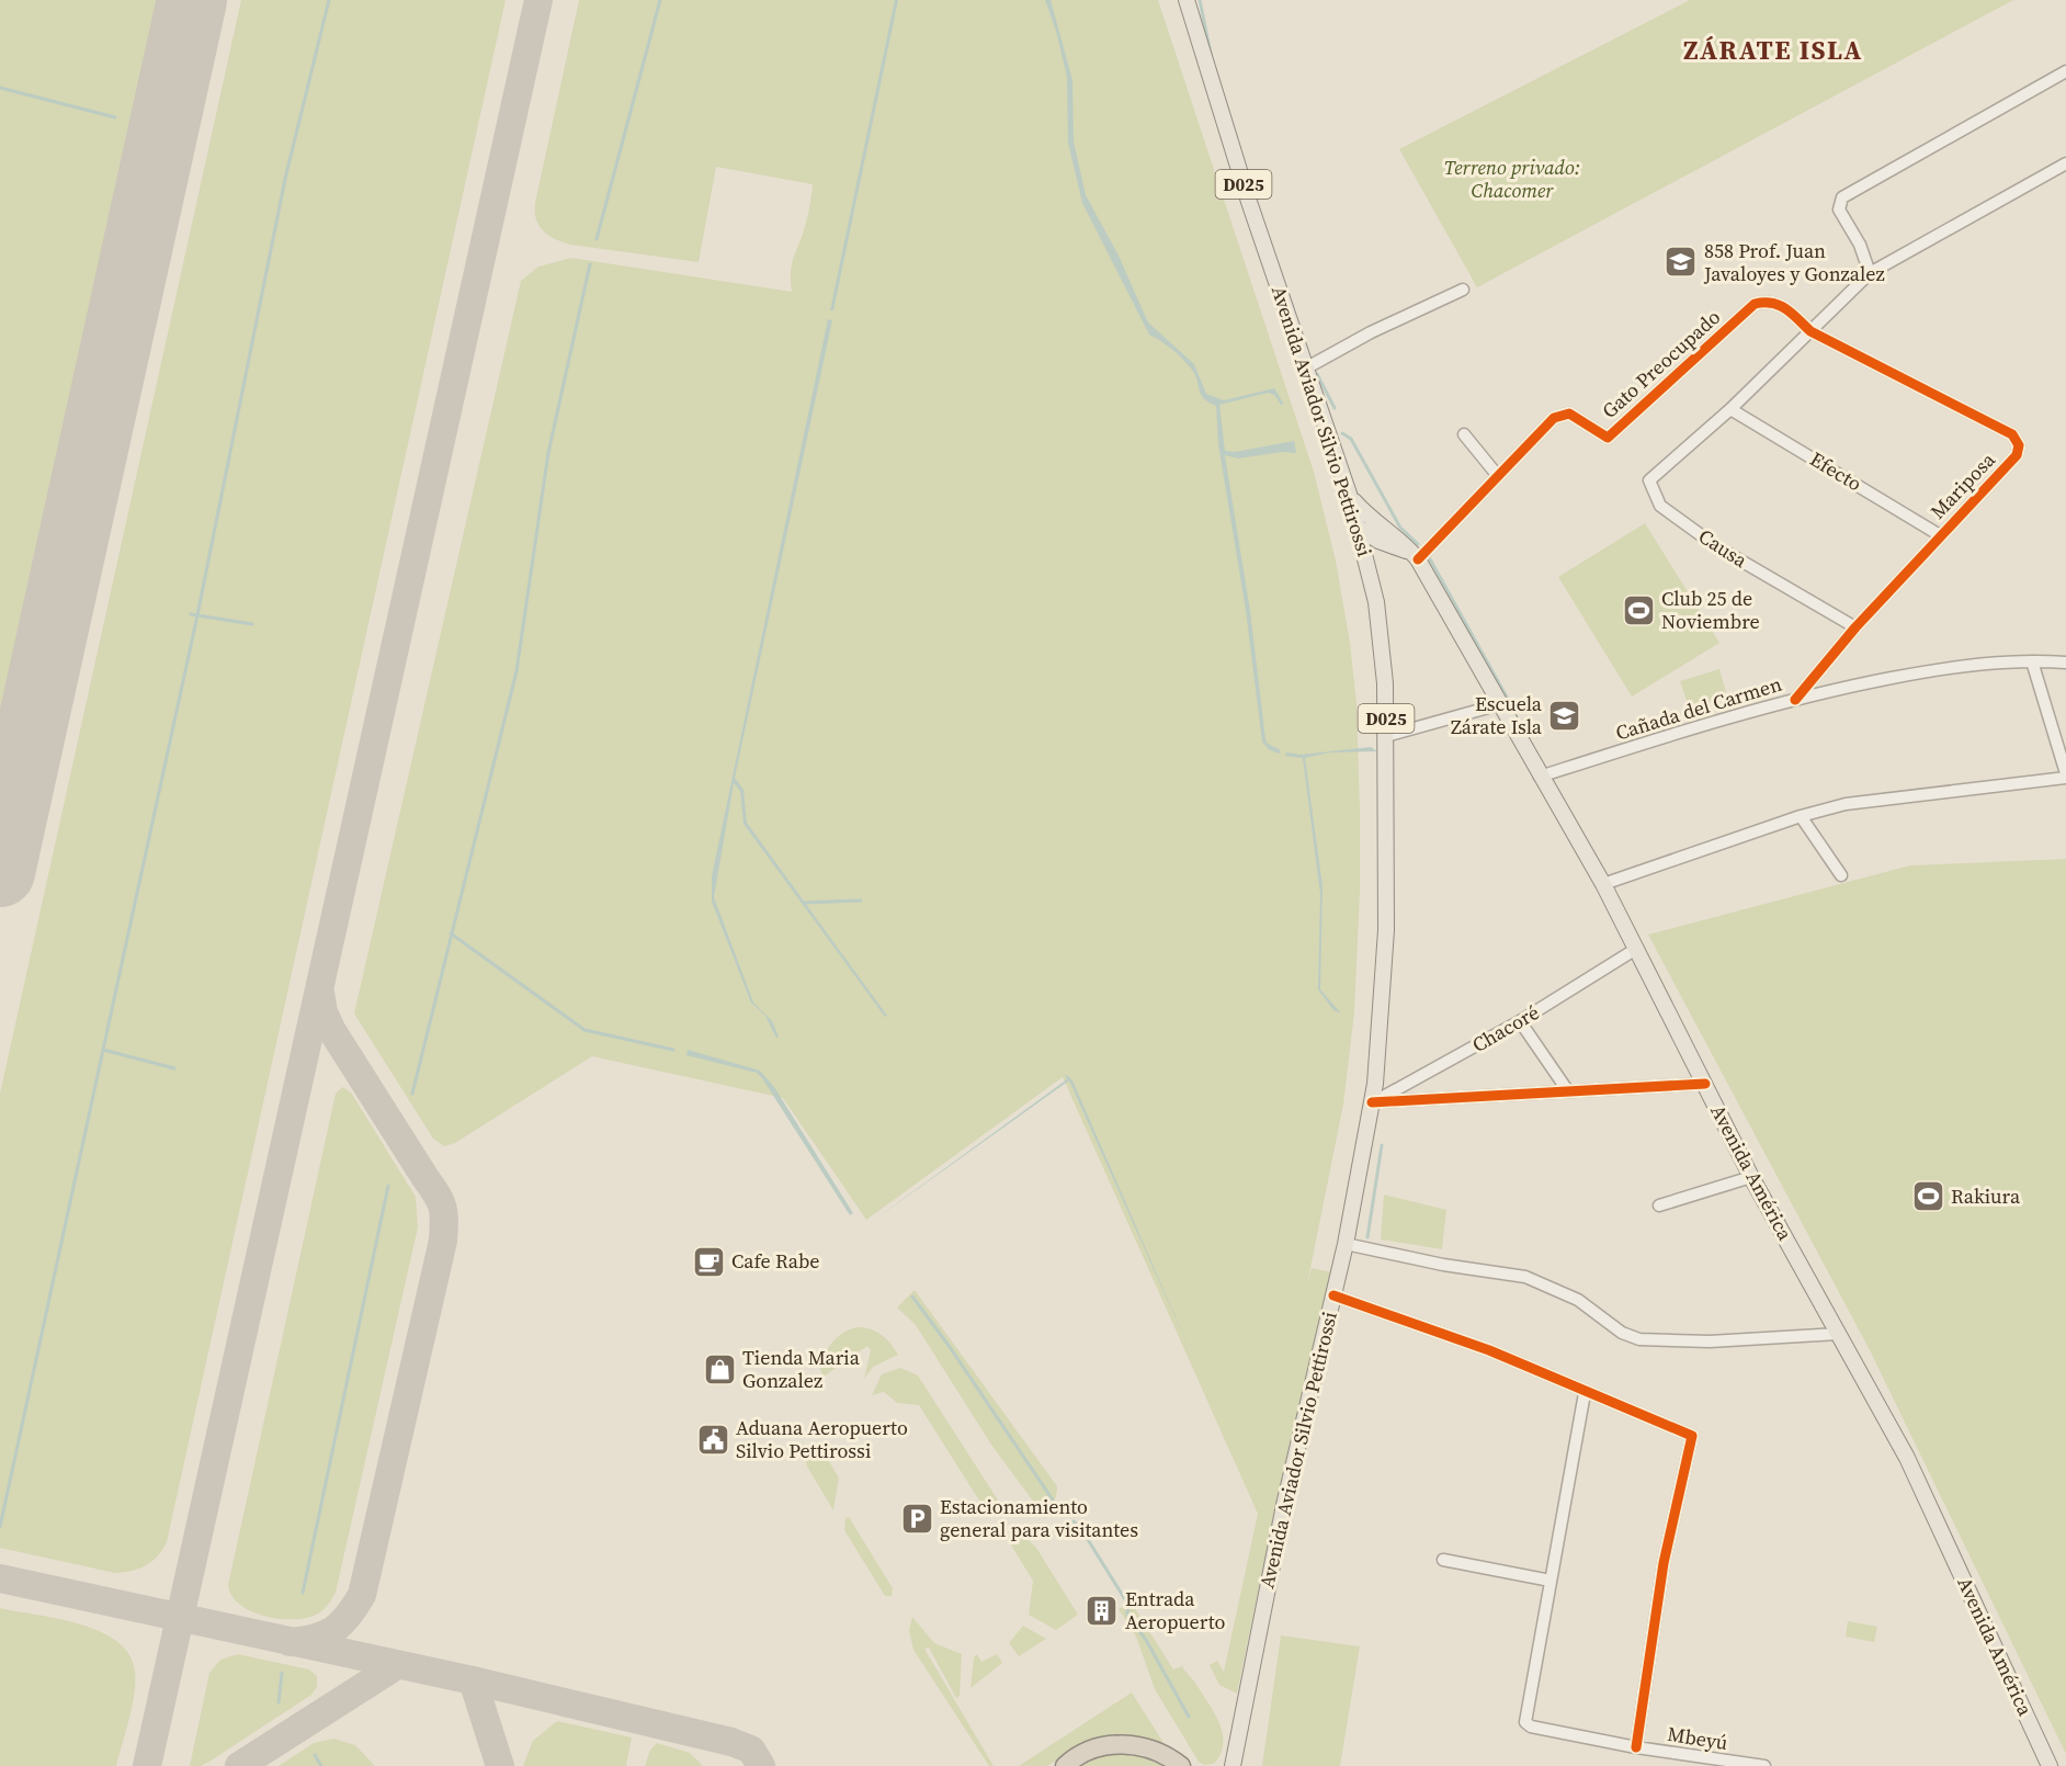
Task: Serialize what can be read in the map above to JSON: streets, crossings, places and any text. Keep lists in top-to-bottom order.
{
  "streets": {
    "main road": ["D025", "Avenida Aviador Silvio Pettirossi", "Avenida América"],
    "street": [
      "Gato Preocupado",
      "Efecto",
      "Mariposa",
      "Causa",
      "Cañada del Carmen",
      "Chacoré",
      "Mbeyú"
    ]
  },
  "crossings": [
    ["Gato Preocupado", "Mariposa"],
    ["Gato Preocupado", "Avenida América"],
    ["Avenida Aviador Silvio Pettirossi", "Chacoré"],
    ["Avenida Aviador Silvio Pettirossi", "Avenida América"],
    ["Efecto", "Mariposa"],
    ["Efecto", "Causa"],
    ["Mariposa", "Causa"],
    ["Mariposa", "Cañada del Carmen"],
    ["Cañada del Carmen", "Avenida América"],
    ["Chacoré", "Avenida América"]
  ],
  "districts": ["ZÁRATE ISLA"],
  "parks": ["Terreno privado: Chacomer"],
  "places": {
    "school or university": ["858 Prof. Juan Javaloyes y Gonzalez", "Escuela Zárate Isla"],
    "sports": ["Club 25 de Noviembre", "Rakiura"],
    "cafe": ["Cafe Rabe"],
    "shop": ["Tienda Maria Gonzalez"],
    "public building": ["Aduana Aeropuerto Silvio Pettirossi"],
    "parking": ["Estacionamiento general para visitantes"],
    "building": ["Entrada Aeropuerto"]
  }
}
